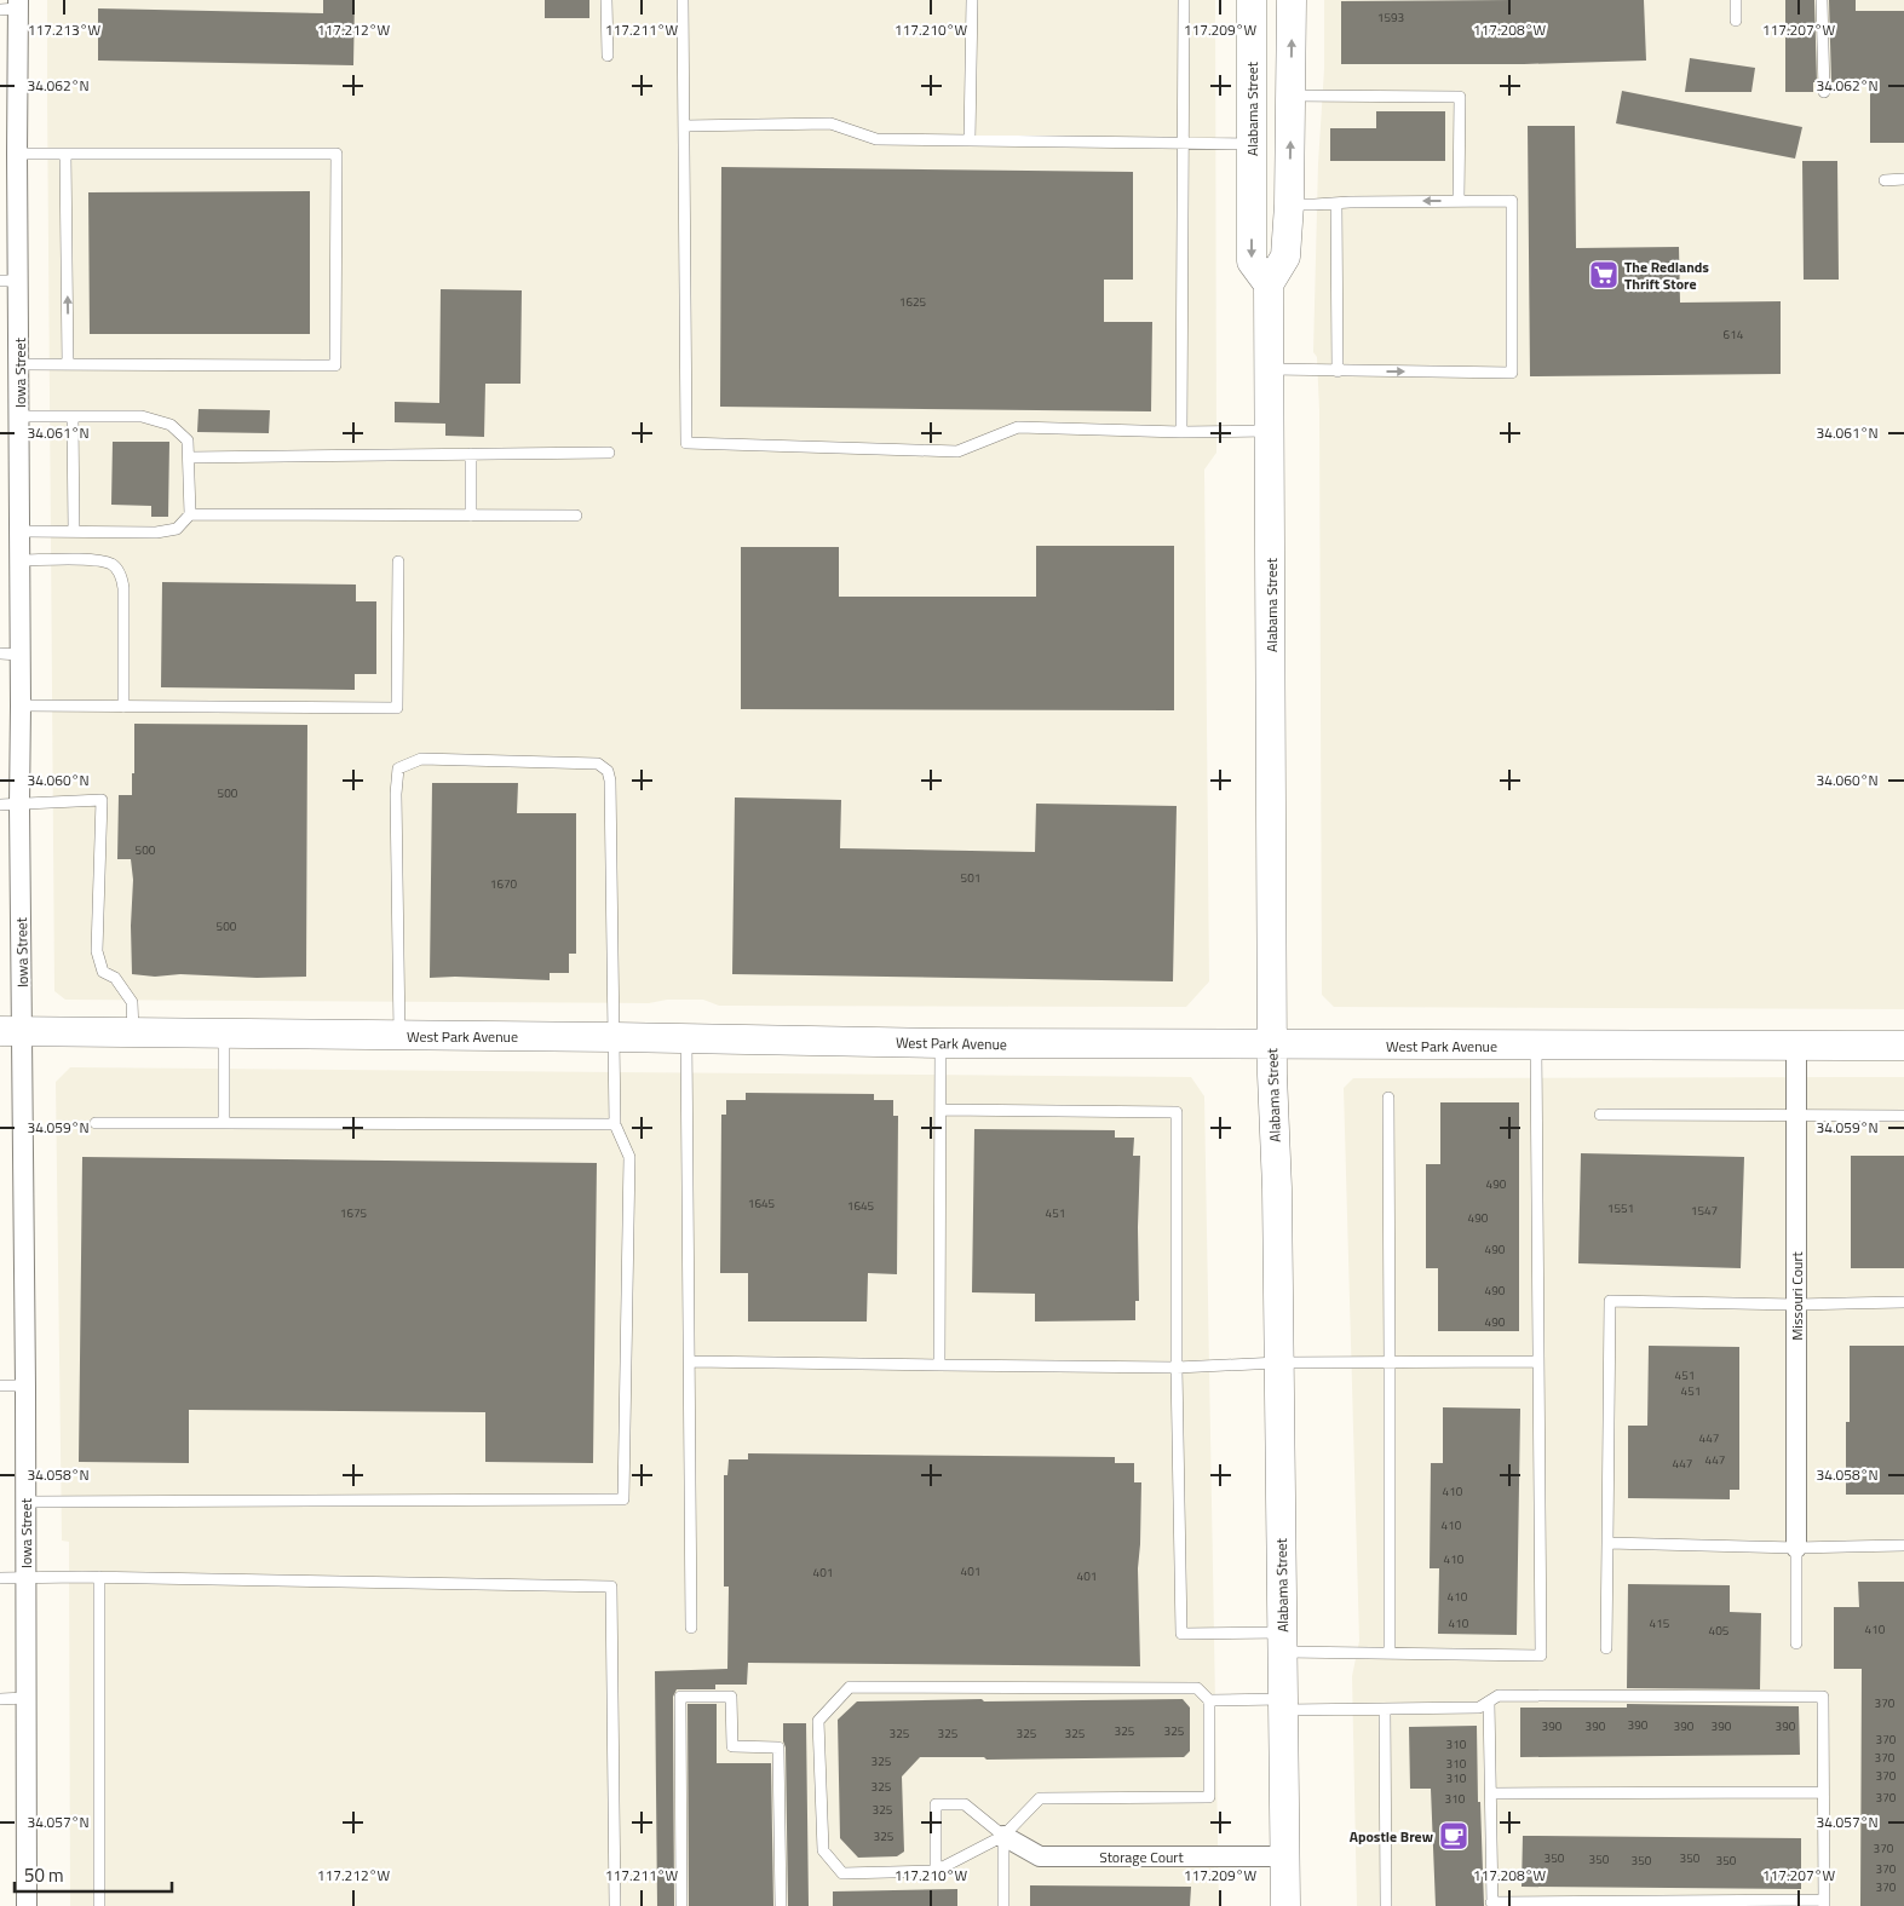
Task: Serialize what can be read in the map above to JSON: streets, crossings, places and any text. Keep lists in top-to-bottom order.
{
  "streets": {
    "main road": ["Alabama Street", "West Park Avenue"],
    "street": ["Iowa Street", "Missouri Court", "Storage Court"]
  },
  "crossings": [
    ["Alabama Street", "West Park Avenue"],
    ["Alabama Street", "Storage Court"],
    ["Iowa Street", "West Park Avenue"],
    ["West Park Avenue", "Missouri Court"]
  ],
  "places": {
    "supermarket": ["The Redlands Thrift Store"],
    "cafe": ["Apostle Brew"]
  },
  "house_numbers": [
    "1593",
    "1625",
    "614",
    "500",
    "500",
    "501",
    "1670",
    "500",
    "490",
    "1645",
    "1645",
    "1551",
    "1547",
    "1675",
    "451",
    "490",
    "490",
    "490",
    "490",
    "451",
    "451",
    "447",
    "447",
    "447",
    "410",
    "410",
    "410",
    "401",
    "401",
    "401",
    "410",
    "410",
    "415",
    "410",
    "405",
    "370",
    "390",
    "390",
    "390",
    "390",
    "390",
    "390",
    "325",
    "325",
    "325",
    "325",
    "325",
    "325",
    "370",
    "310",
    "370",
    "325",
    "310",
    "370",
    "310",
    "325",
    "370",
    "310",
    "325",
    "325",
    "370",
    "350",
    "350",
    "350",
    "350",
    "350",
    "370",
    "370"
  ],
  "scale_bar": "50 m",
  "coordinates": [
    "117.213°W",
    "117.212°W",
    "117.211°W",
    "117.210°W",
    "117.209°W",
    "117.208°W",
    "117.207°W",
    "34.062°N",
    "34.061°N",
    "34.060°N",
    "34.059°N",
    "34.058°N",
    "34.057°N"
  ]
}
